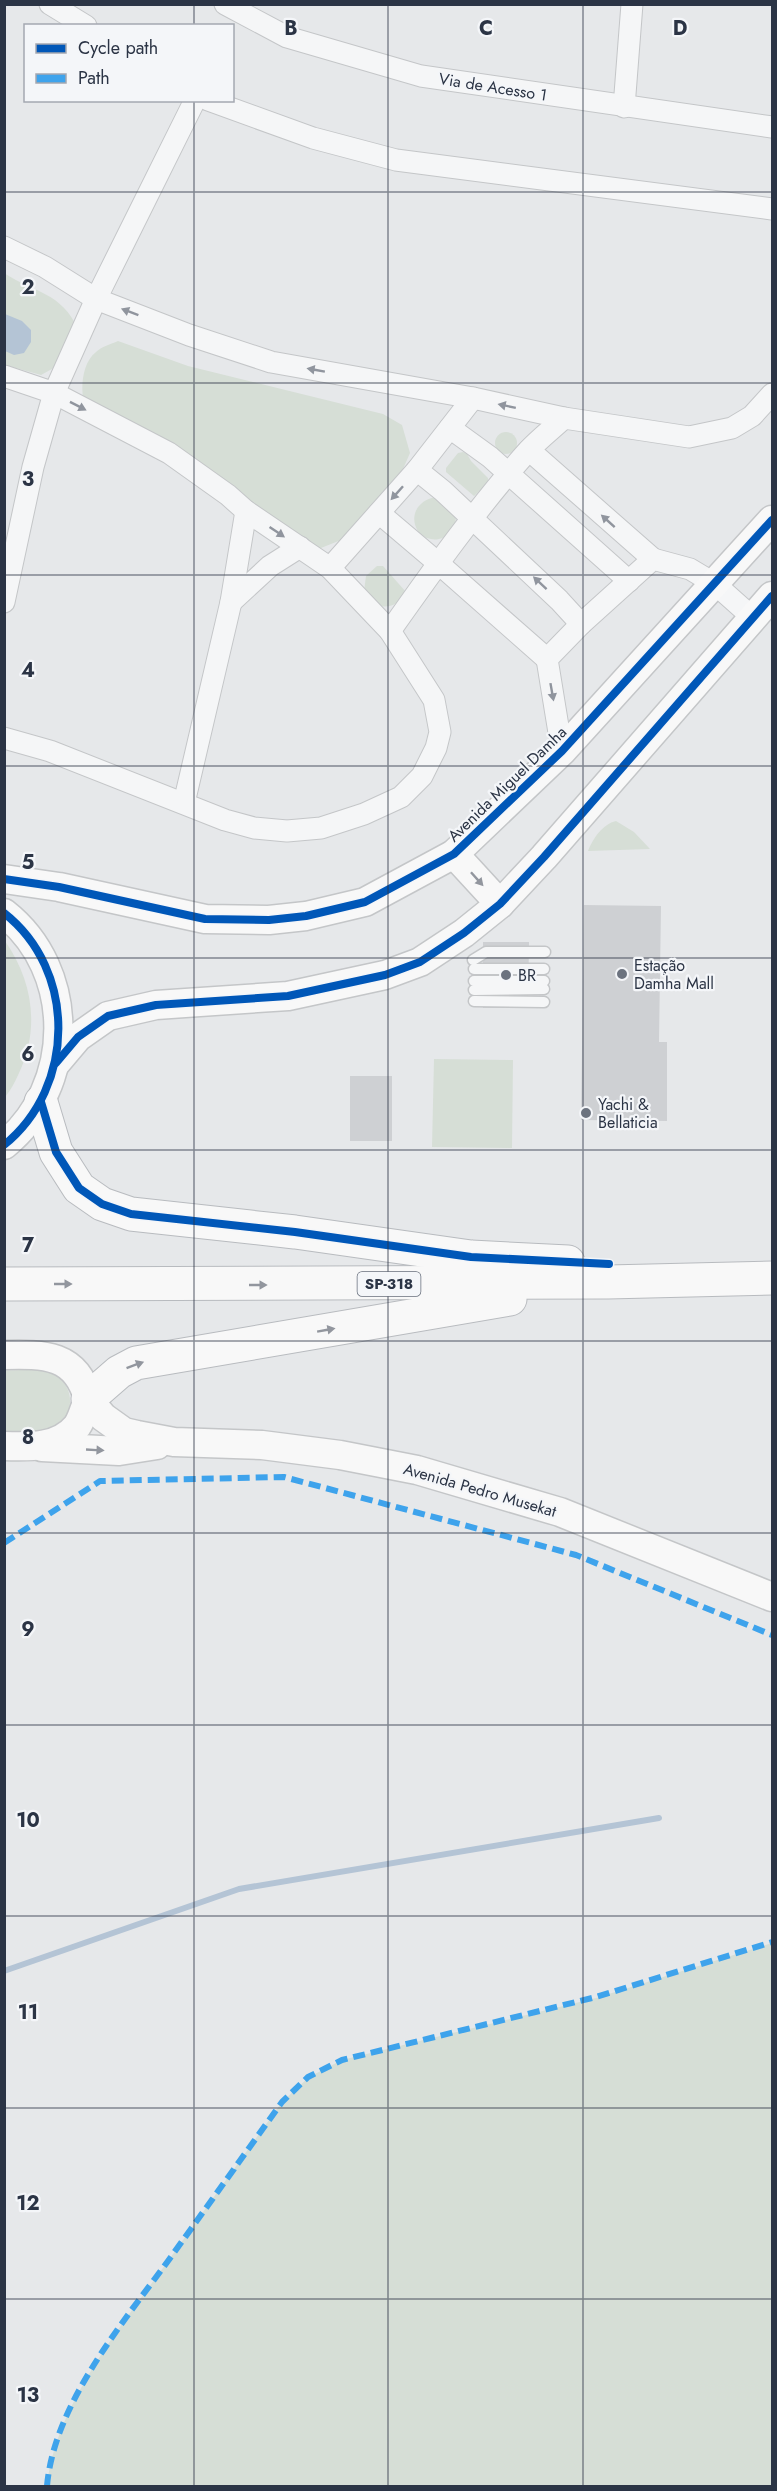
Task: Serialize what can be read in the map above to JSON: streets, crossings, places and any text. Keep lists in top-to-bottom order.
{
  "streets": {
    "highway": ["SP-318"],
    "street": ["Via de Acesso 1", "Avenida Miguel Damha", "Avenida Pedro Musekat"]
  },
  "places": ["Estação Damha Mall", "BR", "Yachi & Bellaticia"],
  "legend": ["Cycle path", "Path"],
  "grid": {
    "columns": ["B", "C", "D"],
    "rows": [
      "2",
      "3",
      "4",
      "5",
      "6",
      "7",
      "8",
      "9",
      "10",
      "11",
      "12",
      "13"
    ]
  }
}
